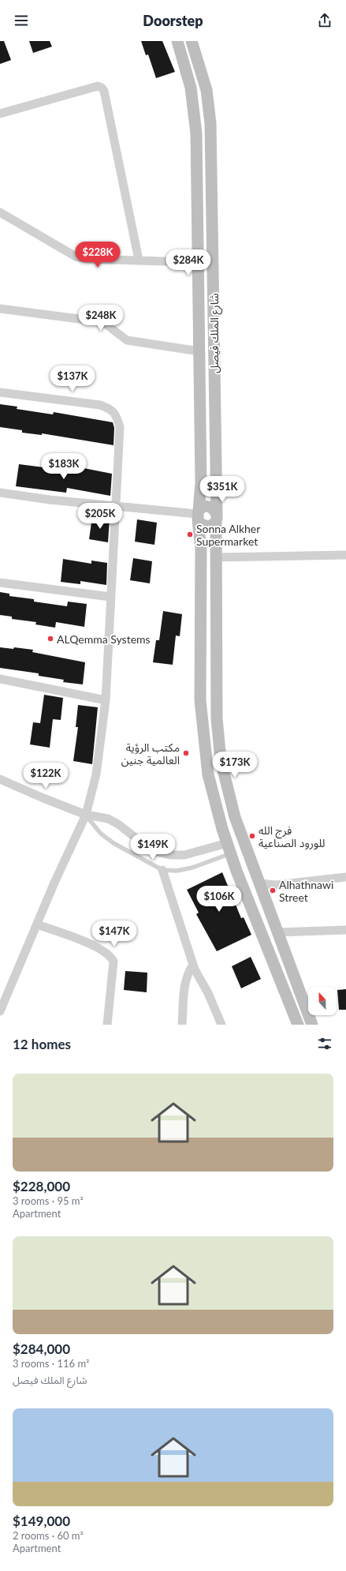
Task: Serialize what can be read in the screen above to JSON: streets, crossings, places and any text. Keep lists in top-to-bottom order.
{
  "streets": {
    "main road": ["شارع الملك فيصل"]
  },
  "places": [
    "Sonna Alkher Supermarket",
    "ALQemma Systems",
    "مكتب الرؤية العالمية جنين",
    "فرج الله للورود الصناعية",
    "Alhathnawi Street"
  ],
  "north": "top",
  "page": {
    "header": "Doorstep",
    "price": [
      "$228K",
      "$284K",
      "$248K",
      "$137K",
      "$183K",
      "$351K",
      "$205K",
      "$173K",
      "$122K",
      "$149K",
      "$106K",
      "$147K"
    ],
    "heading": "12 homes",
    "list": [
      {
        "name": "$228,000",
        "note": "3 rooms · 95 m² · Apartment"
      },
      {
        "name": "$284,000",
        "note": "3 rooms · 116 m² · شارع الملك فيصل"
      },
      {
        "name": "$149,000",
        "note": "2 rooms · 60 m² · Apartment"
      }
    ]
  }
}
